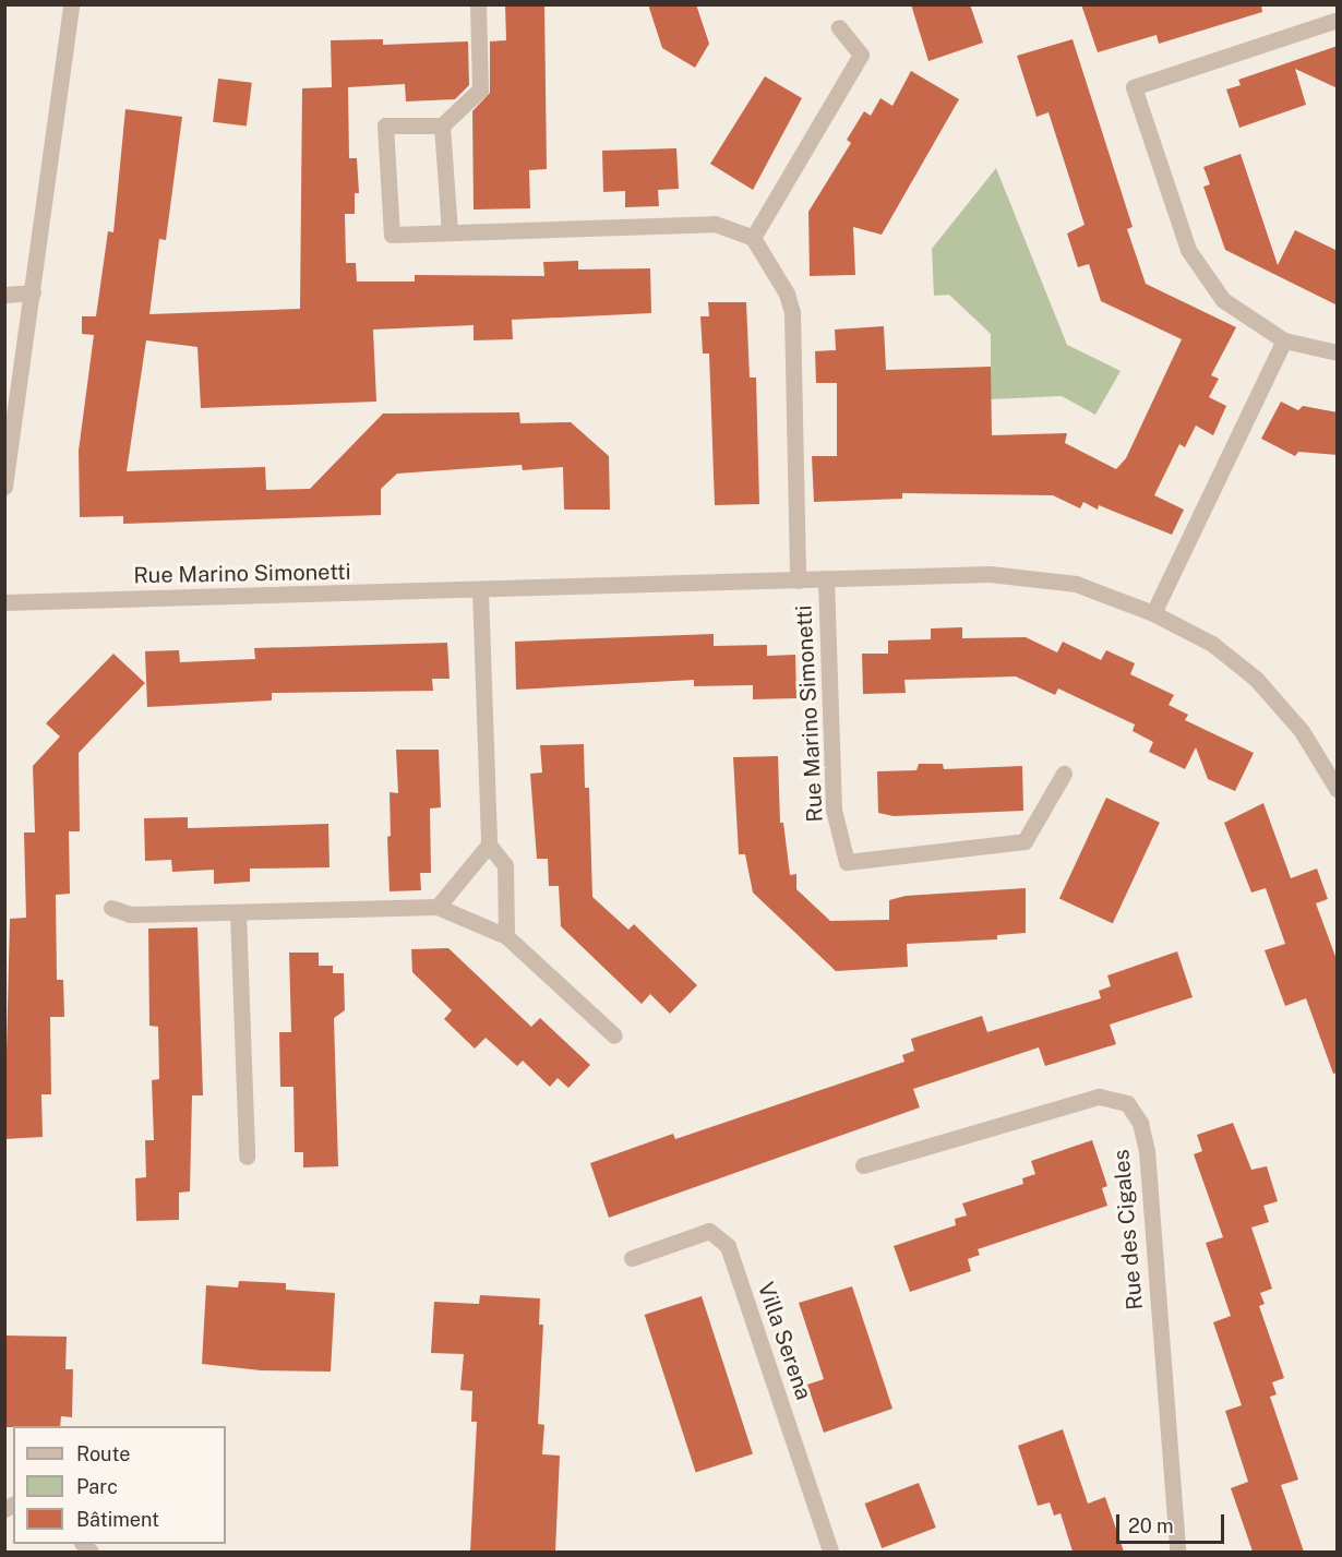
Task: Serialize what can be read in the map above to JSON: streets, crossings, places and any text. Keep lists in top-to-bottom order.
{
  "streets": {
    "street": ["Rue Marino Simonetti", "Rue des Cigales", "Villa Serena"]
  },
  "legend": ["Route", "Parc", "Bâtiment"],
  "scale_bar": "20 m"
}
